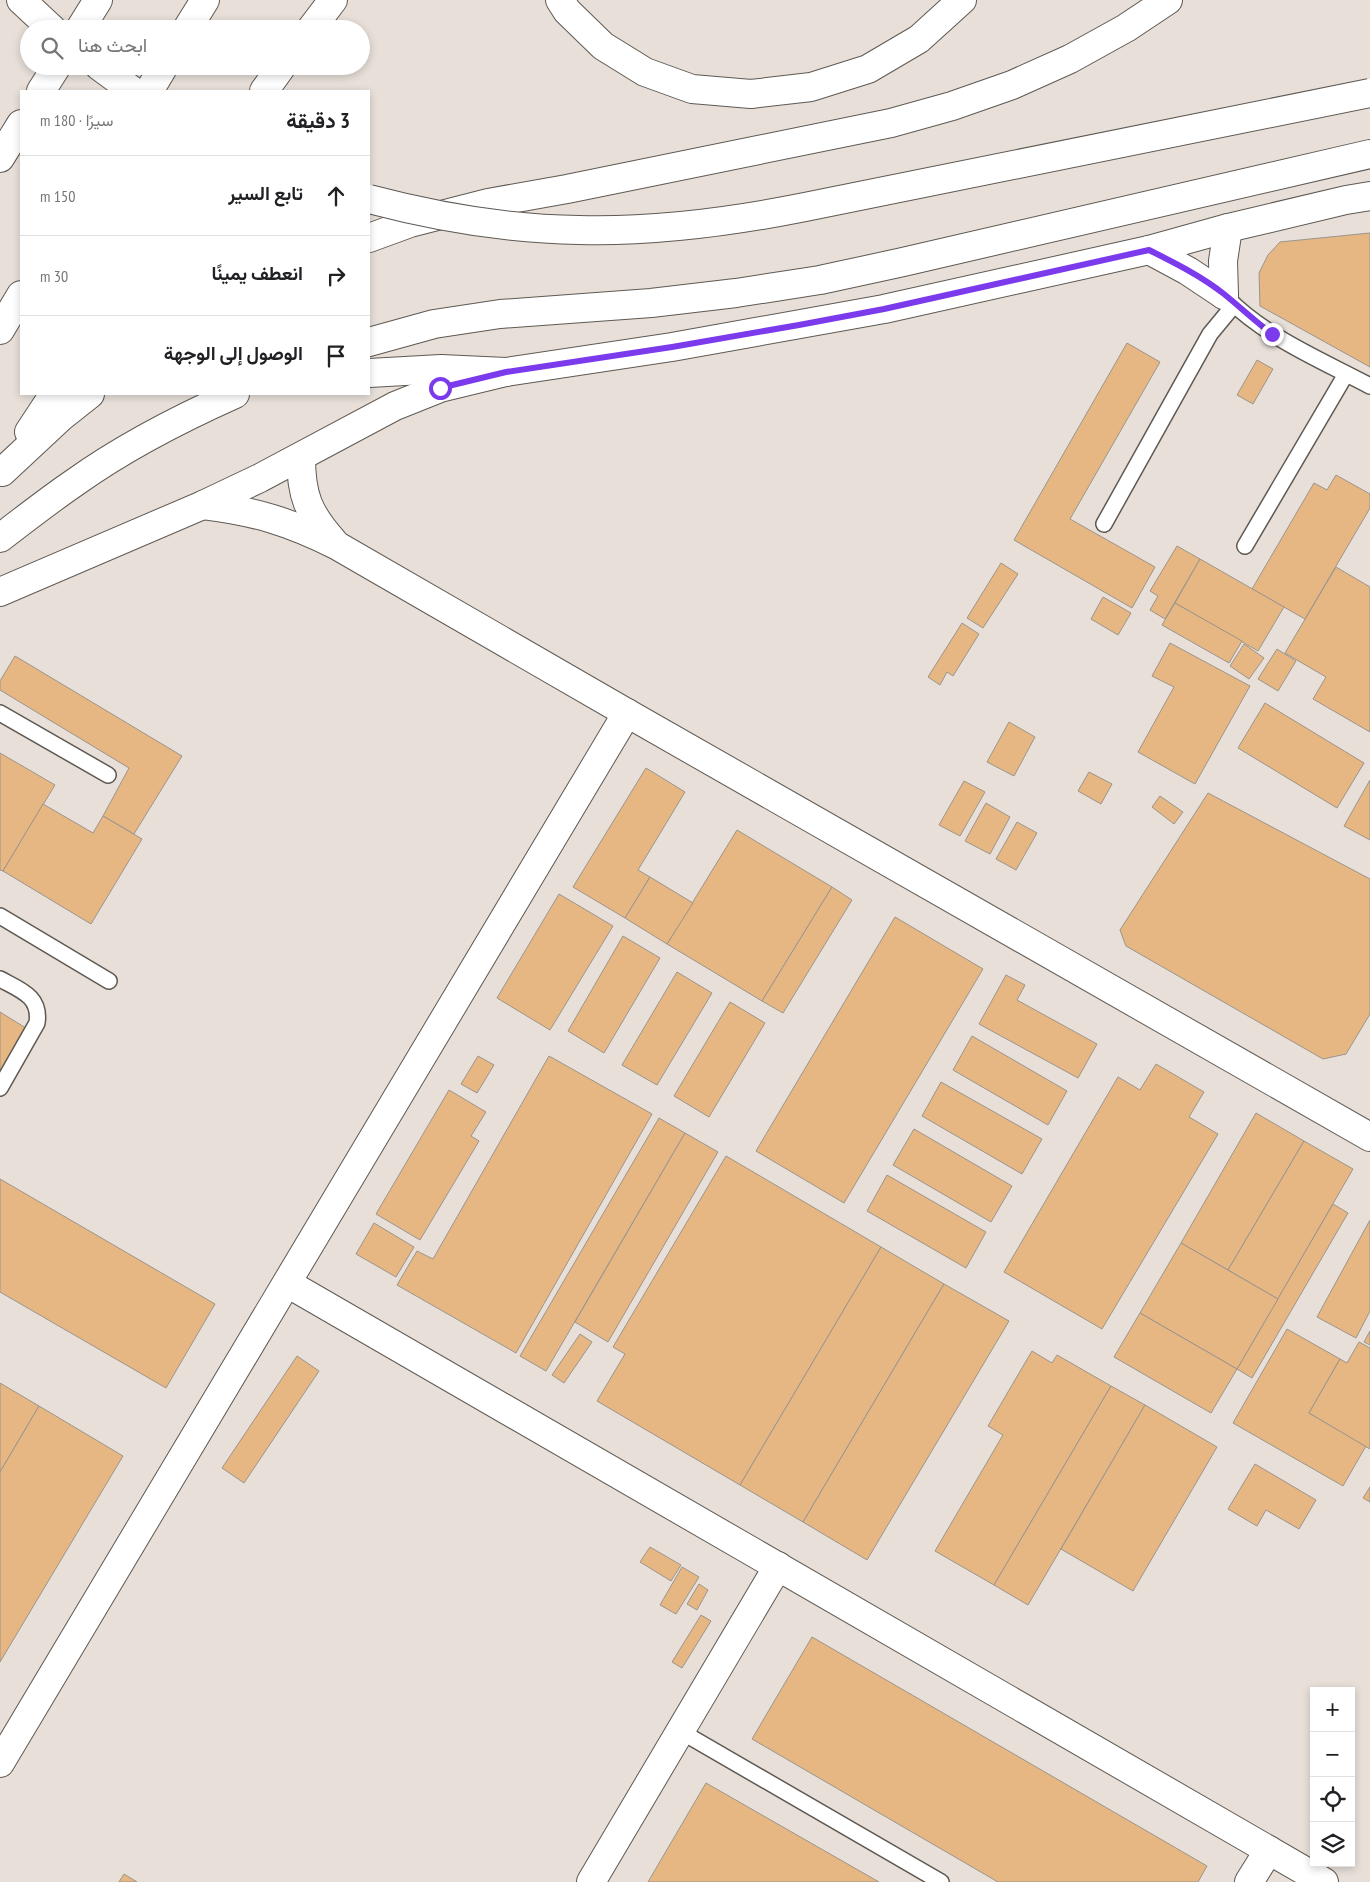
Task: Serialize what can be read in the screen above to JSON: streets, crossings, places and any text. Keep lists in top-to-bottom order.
{
  "page": {
    "search": "ابحث هنا",
    "heading": ["3 دقيقة", "سيرًا · 180 m"],
    "list": [
      ["تابع السير", "150 m"],
      ["انعطف يمينًا", "30 m"],
      "الوصول إلى الوجهة"
    ],
    "map_buttons": ["+", "−"]
  }
}
